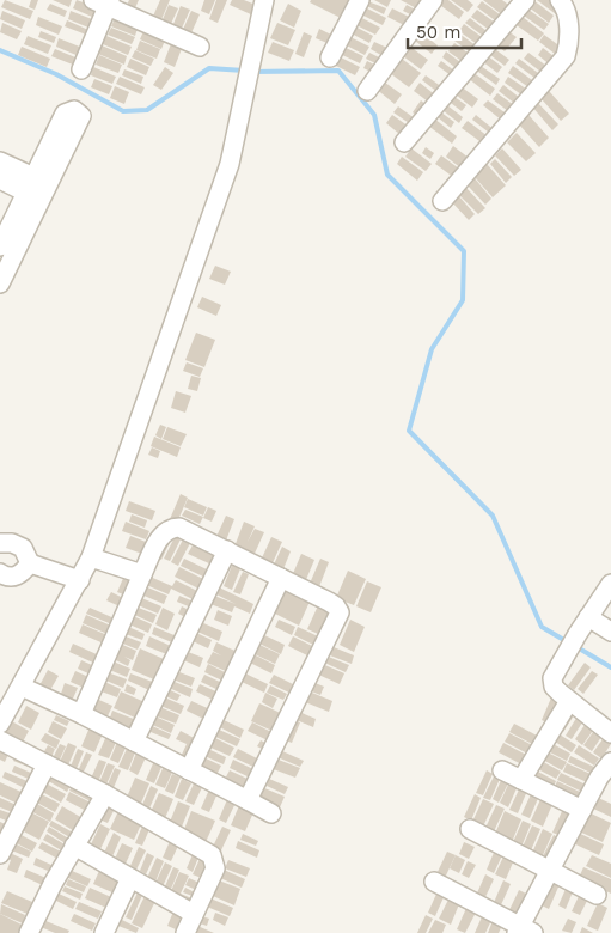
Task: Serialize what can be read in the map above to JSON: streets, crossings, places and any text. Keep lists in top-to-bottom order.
{
  "scale_bar": "50 m"
}
